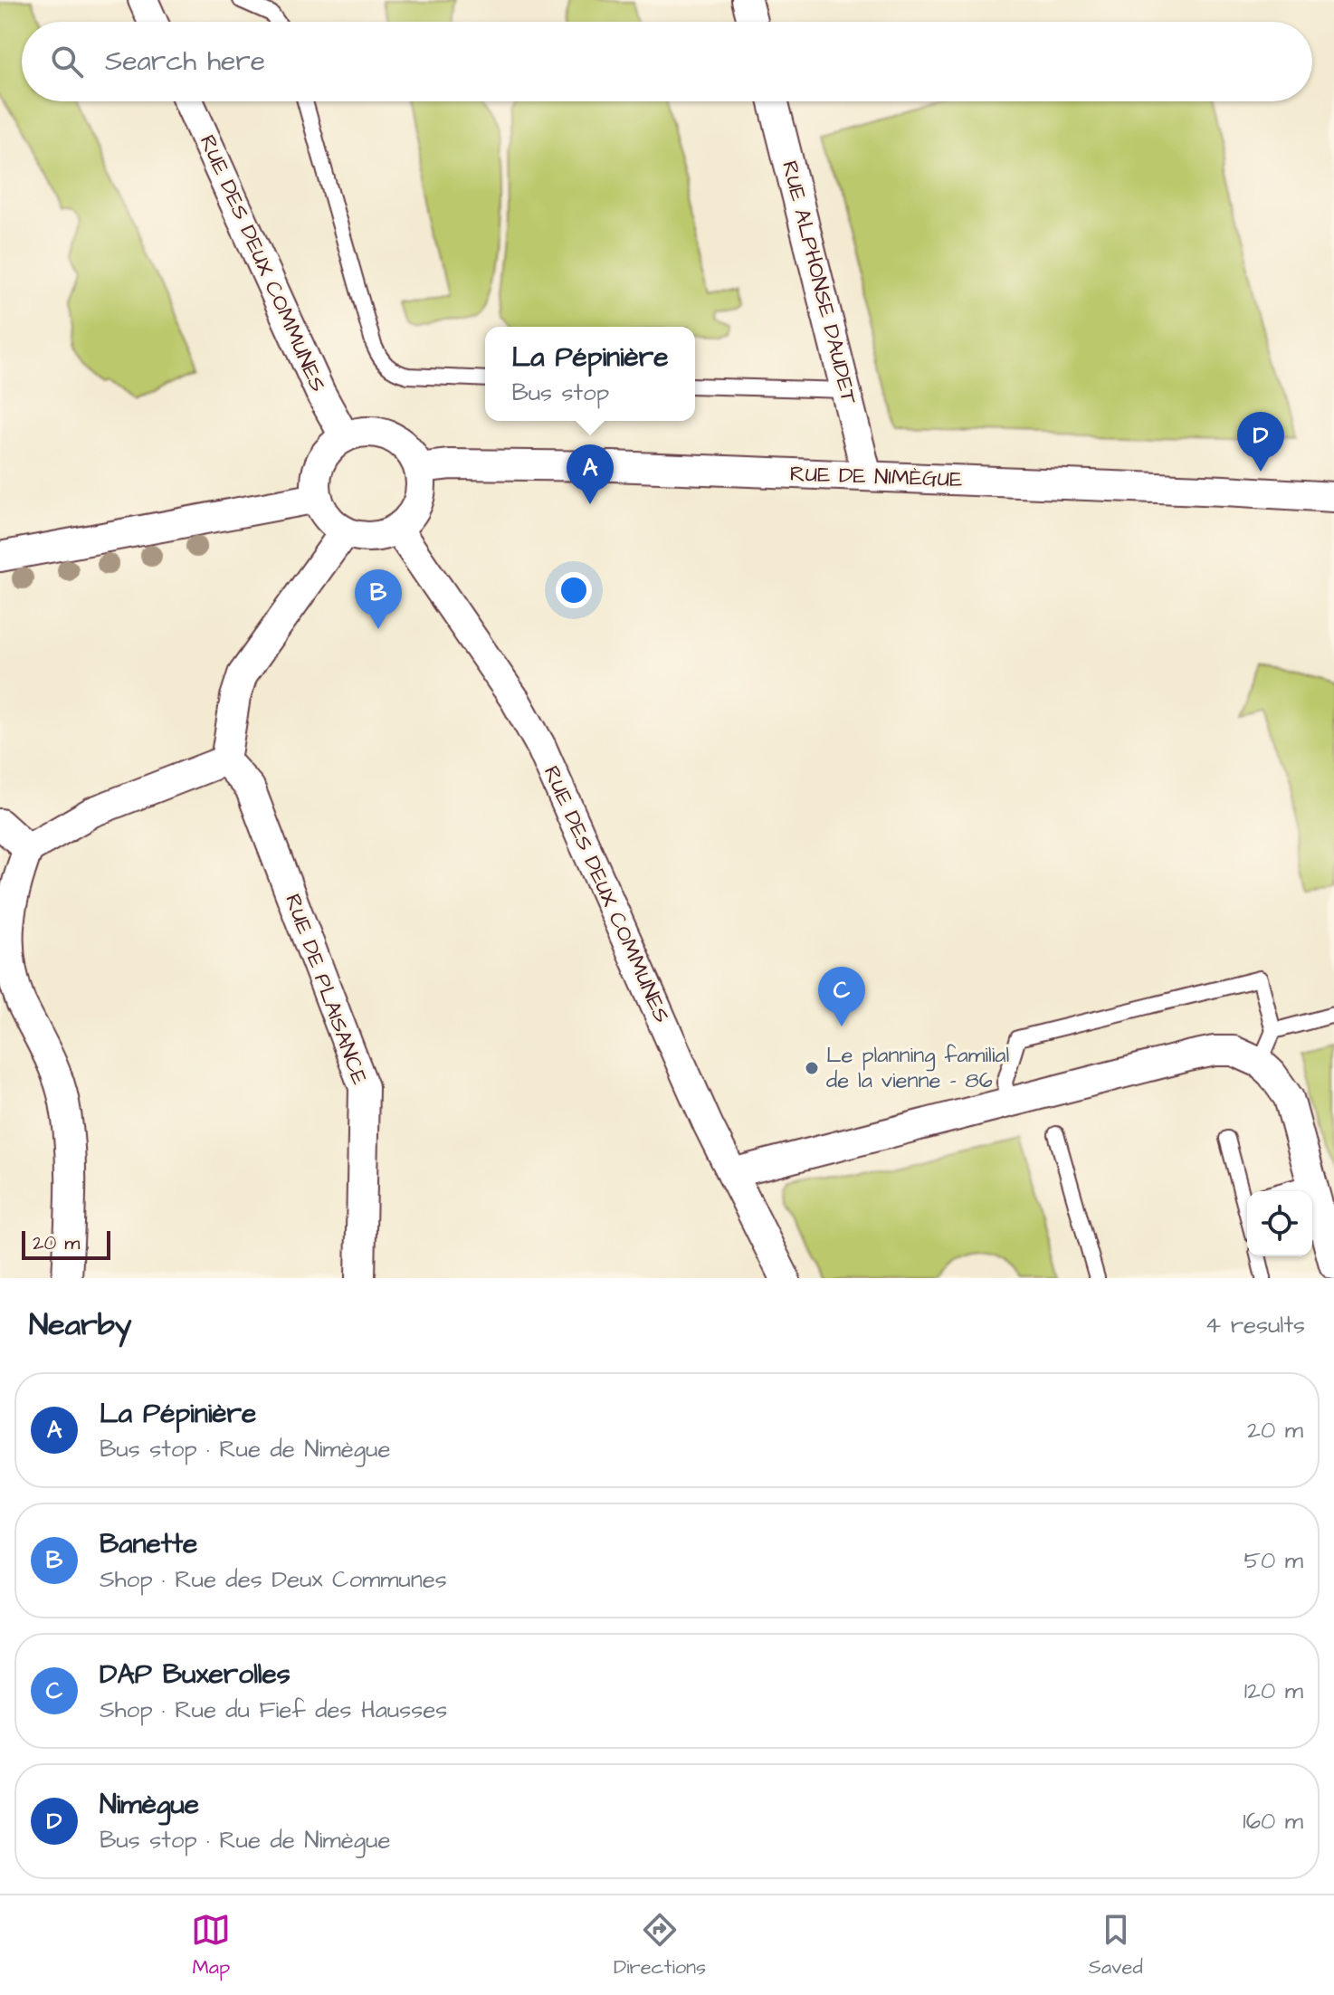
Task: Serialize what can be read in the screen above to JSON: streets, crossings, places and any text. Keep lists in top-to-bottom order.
{
  "streets": {
    "street": [
      "RUE DES DEUX COMMUNES",
      "RUE ALPHONSE DAUDET",
      "RUE DE NIMÈGUE",
      "RUE DE PLAISANCE"
    ]
  },
  "crossings": [
    ["RUE DES DEUX COMMUNES", "RUE DE NIMÈGUE"],
    ["RUE ALPHONSE DAUDET", "RUE DE NIMÈGUE"]
  ],
  "places": ["Le planning familial de la vienne - 86"],
  "scale_bar": "20 m",
  "page": {
    "search": "Search here",
    "popup": ["La Pépinière", "Bus stop"],
    "pins": [
      "D",
      "A",
      "B",
      "C"
    ],
    "scale": "20 m",
    "heading": ["Nearby", "4 results"],
    "list": [
      {
        "mark": "A",
        "name": "La Pépinière",
        "note": "Bus stop · Rue de Nimègue",
        "value": "20 m"
      },
      {
        "mark": "B",
        "name": "Banette",
        "note": "Shop · Rue des Deux Communes",
        "value": "50 m"
      },
      {
        "mark": "C",
        "name": "DAP Buxerolles",
        "note": "Shop · Rue du Fief des Hausses",
        "value": "120 m"
      },
      {
        "mark": "D",
        "name": "Nimègue",
        "note": "Bus stop · Rue de Nimègue",
        "value": "160 m"
      }
    ],
    "nav": ["Map", "Directions", "Saved"]
  }
}
